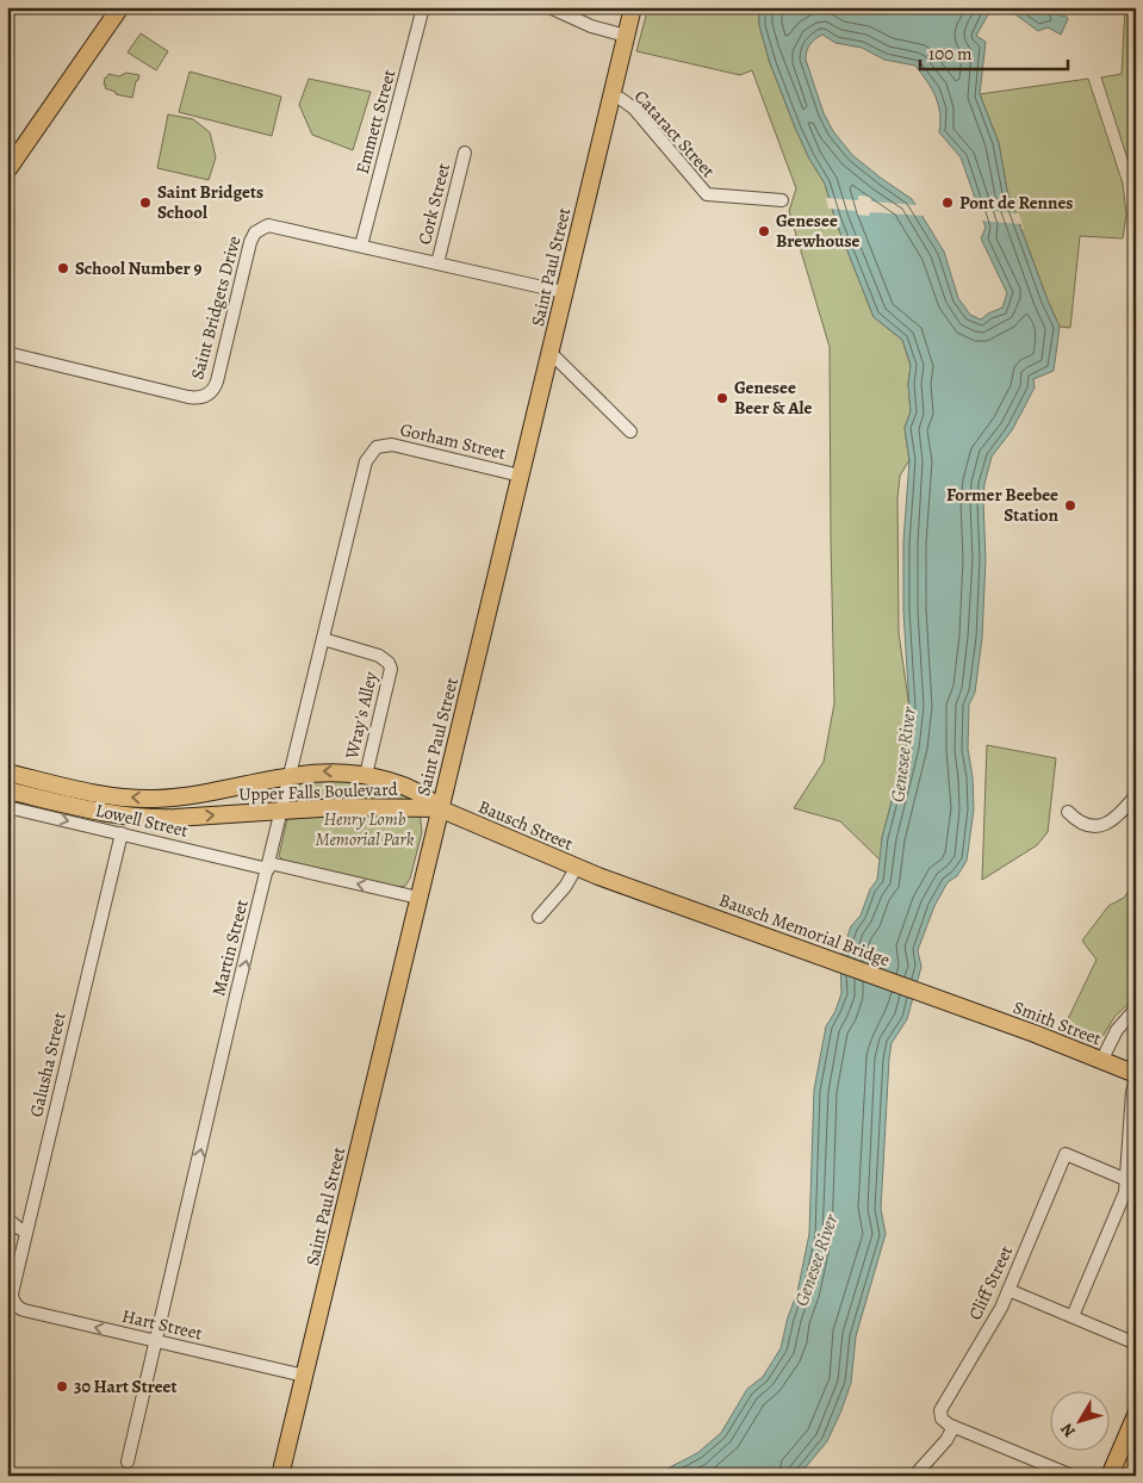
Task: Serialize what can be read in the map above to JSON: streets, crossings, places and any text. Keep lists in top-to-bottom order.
{
  "streets": {
    "main road": [
      "Saint Paul Street",
      "Upper Falls Boulevard",
      "Bausch Street",
      "Bausch Memorial Bridge",
      "Smith Street"
    ],
    "street": [
      "Emmett Street",
      "Cataract Street",
      "Cork Street",
      "Saint Bridgets Drive",
      "Gorham Street",
      "Wray's Alley",
      "Lowell Street",
      "Martin Street",
      "Galusha Street",
      "Cliff Street",
      "Hart Street"
    ]
  },
  "crossings": [
    ["Emmett Street", "Saint Bridgets Drive"],
    ["Cataract Street", "Saint Paul Street"],
    ["Cork Street", "Saint Bridgets Drive"],
    ["Saint Paul Street", "Saint Bridgets Drive"],
    ["Saint Paul Street", "Gorham Street"],
    ["Saint Paul Street", "Upper Falls Boulevard"],
    ["Saint Paul Street", "Lowell Street"],
    ["Saint Paul Street", "Bausch Street"],
    ["Saint Paul Street", "Hart Street"],
    ["Gorham Street", "Martin Street"],
    ["Wray's Alley", "Upper Falls Boulevard"],
    ["Wray's Alley", "Martin Street"],
    ["Upper Falls Boulevard", "Bausch Street"],
    ["Upper Falls Boulevard", "Martin Street"],
    ["Lowell Street", "Martin Street"],
    ["Lowell Street", "Galusha Street"],
    ["Bausch Street", "Bausch Memorial Bridge"],
    ["Bausch Memorial Bridge", "Smith Street"],
    ["Martin Street", "Hart Street"],
    ["Galusha Street", "Hart Street"]
  ],
  "one_way": ["Martin Street", "Hart Street"],
  "water": ["Genesee River"],
  "parks": ["Henry Lomb Memorial Park"],
  "places": [
    "Saint Bridgets School",
    "Pont de Rennes",
    "Genesee Brewhouse",
    "School Number 9",
    "Genesee Beer & Ale",
    "Former Beebee Station",
    "30 Hart Street"
  ],
  "scale_bar": "100 m",
  "north": "bottom left"
}
